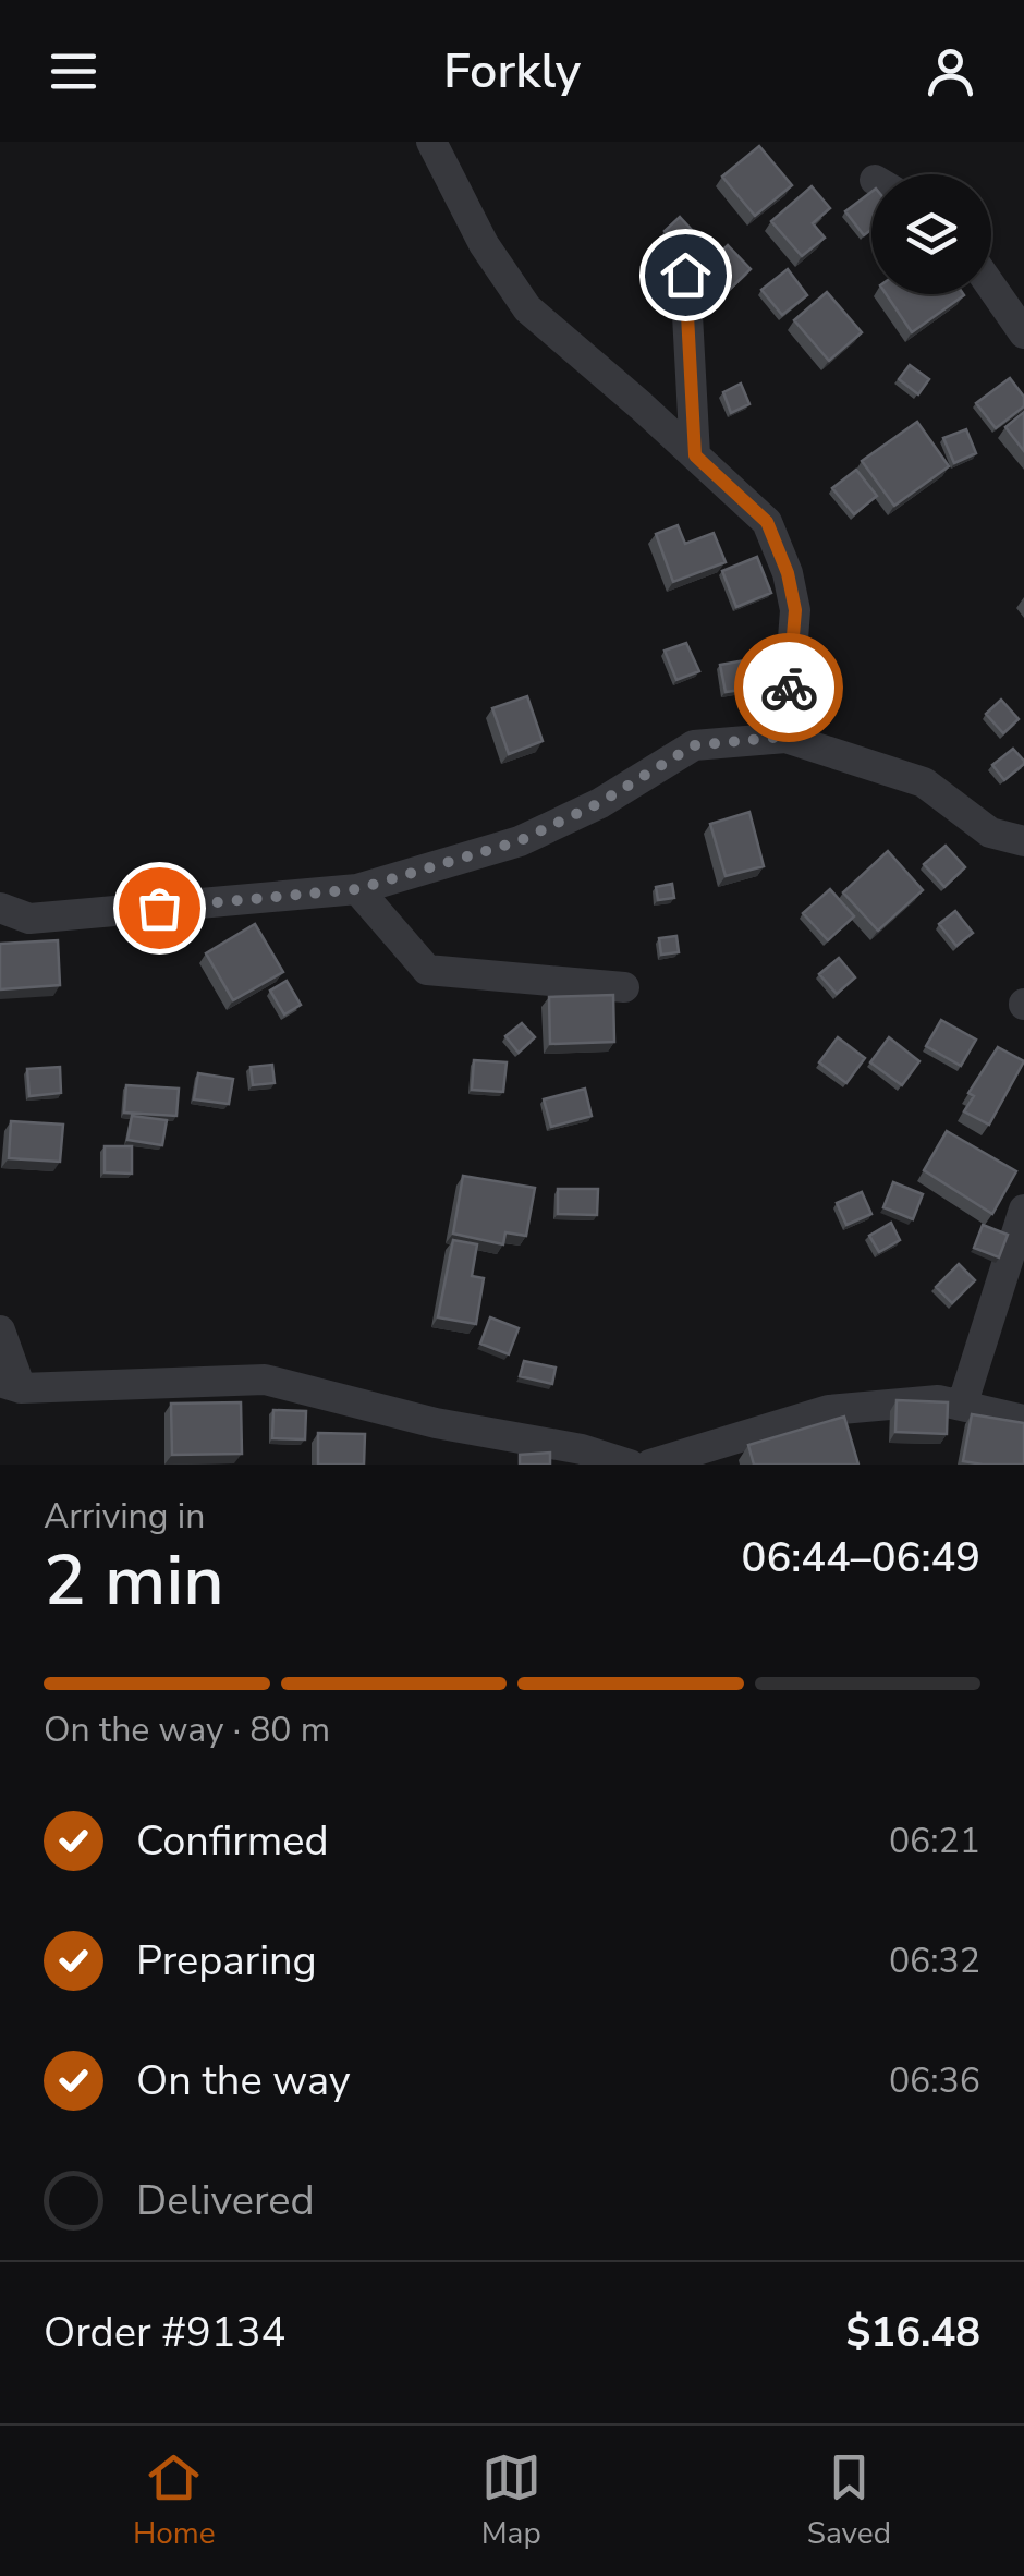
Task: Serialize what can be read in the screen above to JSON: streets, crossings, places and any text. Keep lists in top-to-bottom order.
{
  "page": {
    "header": "Forkly",
    "heading": ["2 min", "Arriving in", "06:44–06:49"],
    "panel": ["Order #9134", "$16.48"],
    "bar": "On the way · 80 m",
    "list": [
      ["Confirmed", "06:21"],
      ["Preparing", "06:32"],
      ["On the way", "06:36"],
      "Delivered"
    ],
    "tabs": ["Home", "Map", "Saved"]
  }
}
